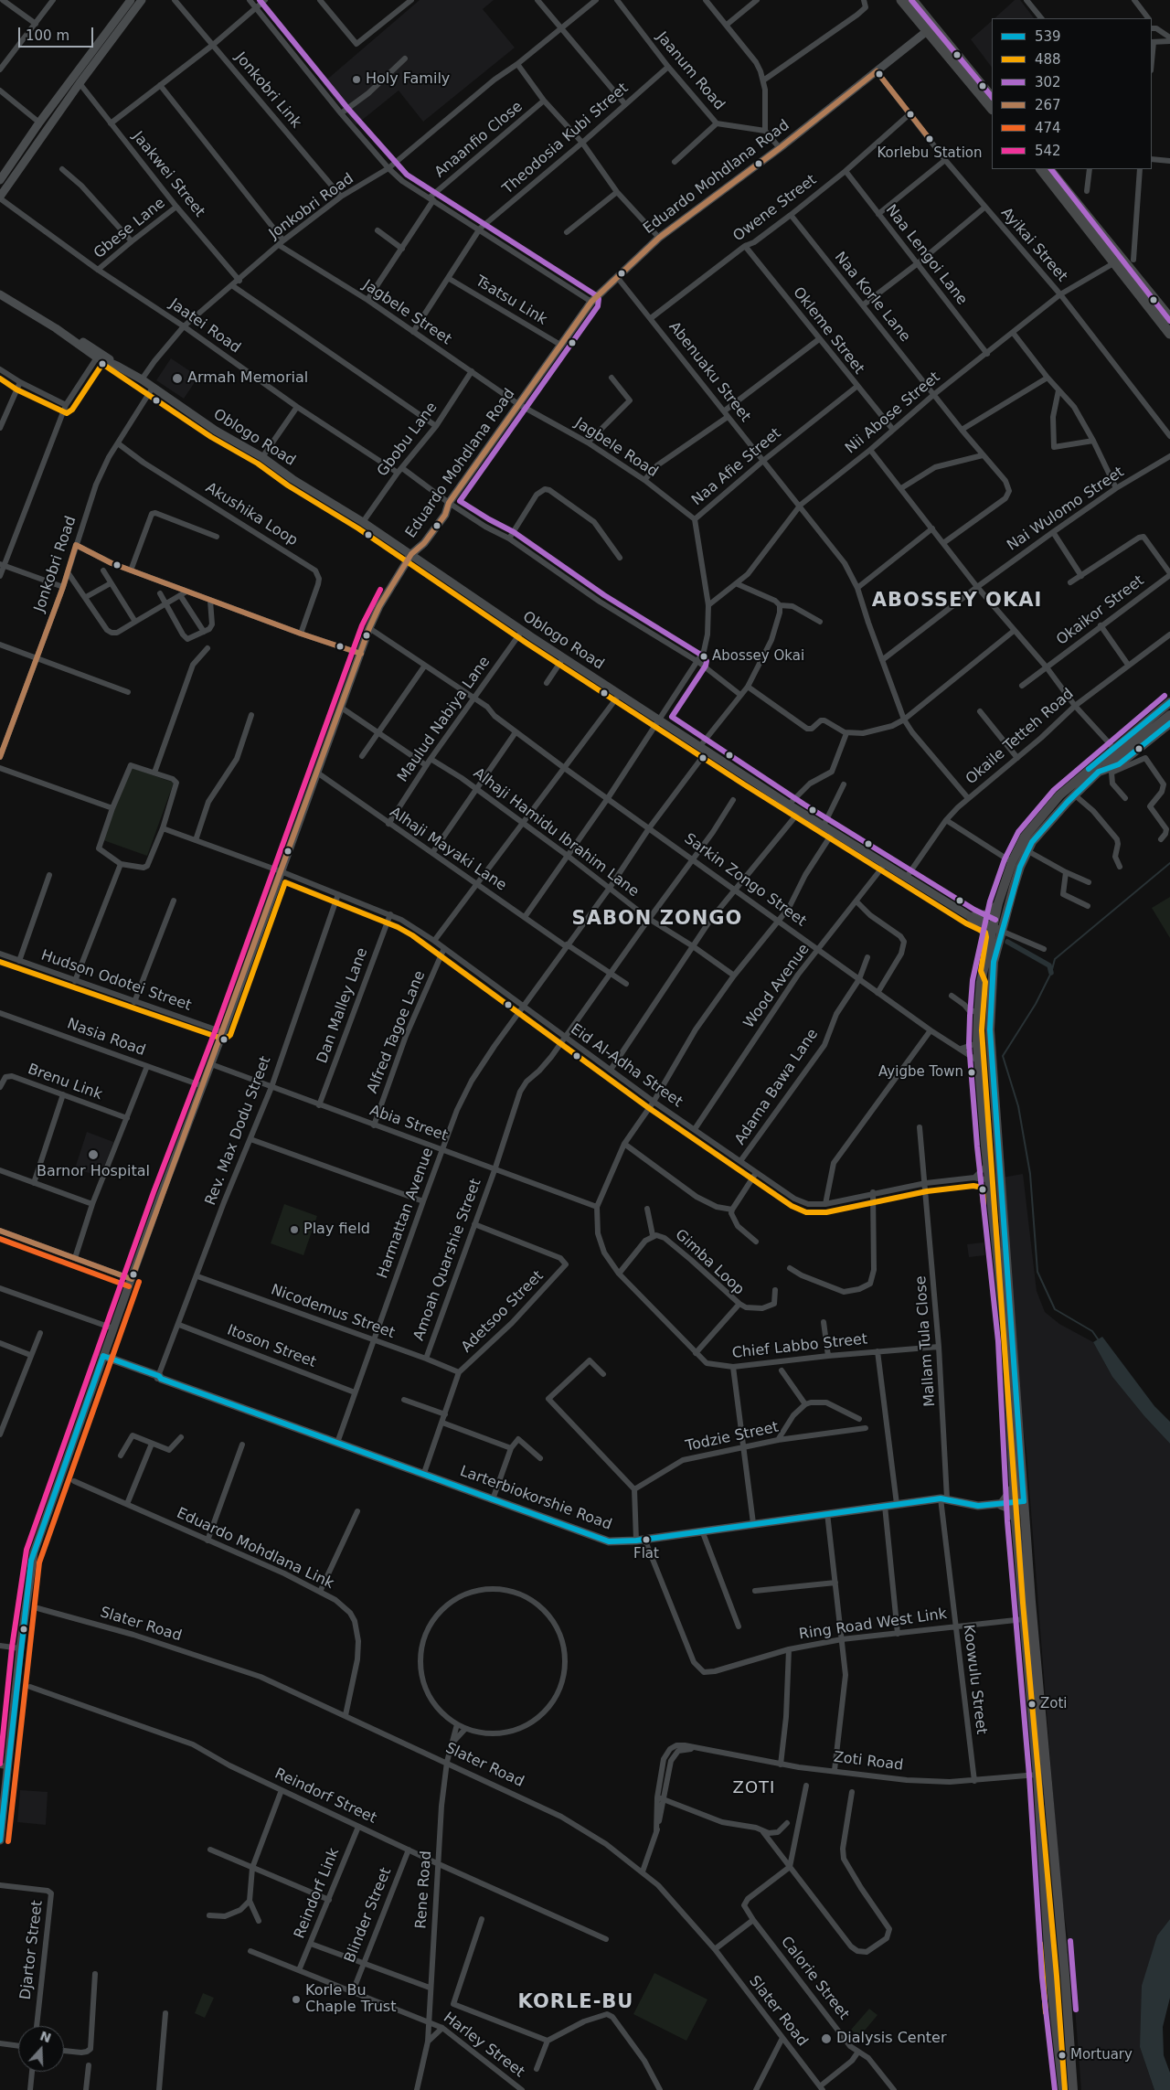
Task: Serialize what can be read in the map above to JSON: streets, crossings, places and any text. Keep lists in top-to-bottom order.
{
  "streets": {
    "main road": ["Eduardo Mohdlana Road", "Oblogo Road", "Larterbiokorshie Road"],
    "street": [
      "Jaanum Road",
      "Jonkobri Link",
      "Theodosia Kubi Street",
      "Anaanfio Close",
      "Jaakwei Street",
      "Jonkobri Road",
      "Owene Street",
      "Gbese Lane",
      "Ayikai Street",
      "Naa Lengoi Lane",
      "Naa Korle Lane",
      "Tsatsu Link",
      "Jagbele Street",
      "Jaatei Road",
      "Okleme Street",
      "Abenuaku Street",
      "Nii Abose Street",
      "Gbobu Lane",
      "Jagbele Road",
      "Naa Afie Street",
      "Nai Wulomo Street",
      "Akushika Loop",
      "Okaikor Street",
      "Maulud Nabiya Lane",
      "Okaile Tetteh Road",
      "Alhaji Hamidu Ibrahim Lane",
      "Alhaji Mayaki Lane",
      "Sarkin Zongo Street",
      "Hudson Odotei Street",
      "Wood Avenue",
      "Dan Malley Lane",
      "Alfred Tagoe Lane",
      "Nasia Road",
      "Eid Al-Adha Street",
      "Brenu Link",
      "Adama Bawa Lane",
      "Abia Street",
      "Rev. Max Dodu Street",
      "Harmattan Avenue",
      "Amoah Quarshie Street",
      "Gimba Loop",
      "Nicodemus Street",
      "Adetsoo Street",
      "Mallam Tula Close",
      "Itoson Street",
      "Chief Labbo Street",
      "Todzie Street",
      "Eduardo Mohdlana Link",
      "Slater Road",
      "Ring Road West Link",
      "Koowulu Street",
      "Zoti Road",
      "Reindorf Street",
      "Rene Road",
      "Reindorf Link",
      "Blinder Street",
      "Djartor Street",
      "Calorie Street",
      "Harley Street"
    ]
  },
  "crossings": [
    ["Jaanum Road", "Theodosia Kubi Street"],
    ["Jonkobri Link", "Jonkobri Road"],
    ["Theodosia Kubi Street", "Tsatsu Link"],
    ["Theodosia Kubi Street", "Jagbele Street"],
    ["Anaanfio Close", "Jagbele Street"],
    ["Jaakwei Street", "Jonkobri Road"],
    ["Jaakwei Street", "Gbese Lane"],
    ["Eduardo Mohdlana Road", "Ayikai Street"],
    ["Eduardo Mohdlana Road", "Tsatsu Link"],
    ["Eduardo Mohdlana Road", "Jagbele Street"],
    ["Eduardo Mohdlana Road", "Jaatei Road"],
    ["Eduardo Mohdlana Road", "Abenuaku Street"],
    ["Eduardo Mohdlana Road", "Oblogo Road"],
    ["Eduardo Mohdlana Road", "Jagbele Road"],
    ["Eduardo Mohdlana Road", "Alhaji Mayaki Lane"],
    ["Eduardo Mohdlana Road", "Sarkin Zongo Street"],
    ["Eduardo Mohdlana Road", "Hudson Odotei Street"],
    ["Eduardo Mohdlana Road", "Nasia Road"],
    ["Eduardo Mohdlana Road", "Eid Al-Adha Street"],
    ["Eduardo Mohdlana Road", "Abia Street"],
    ["Eduardo Mohdlana Road", "Larterbiokorshie Road"],
    ["Jonkobri Road", "Jagbele Street"],
    ["Jonkobri Road", "Jaatei Road"],
    ["Jonkobri Road", "Oblogo Road"],
    ["Jonkobri Road", "Akushika Loop"],
    ["Owene Street", "Ayikai Street"],
    ["Owene Street", "Naa Lengoi Lane"],
    ["Owene Street", "Naa Korle Lane"],
    ["Owene Street", "Okleme Street"],
    ["Owene Street", "Abenuaku Street"],
    ["Gbese Lane", "Jaatei Road"],
    ["Ayikai Street", "Nii Abose Street"],
    ["Naa Lengoi Lane", "Nii Abose Street"],
    ["Naa Korle Lane", "Nii Abose Street"],
    ["Jagbele Street", "Gbobu Lane"],
    ["Jagbele Street", "Jagbele Road"],
    ["Jaatei Road", "Gbobu Lane"],
    ["Jaatei Road", "Naa Afie Street"],
    ["Jaatei Road", "Harmattan Avenue"],
    ["Okleme Street", "Nii Abose Street"],
    ["Okleme Street", "Naa Afie Street"],
    ["Abenuaku Street", "Nii Abose Street"],
    ["Abenuaku Street", "Naa Afie Street"],
    ["Abenuaku Street", "Nai Wulomo Street"],
    ["Abenuaku Street", "Okaile Tetteh Road"],
    ["Nii Abose Street", "Naa Afie Street"],
    ["Oblogo Road", "Gbobu Lane"],
    ["Oblogo Road", "Naa Afie Street"],
    ["Oblogo Road", "Maulud Nabiya Lane"],
    ["Oblogo Road", "Okaile Tetteh Road"],
    ["Oblogo Road", "Wood Avenue"],
    ["Oblogo Road", "Harmattan Avenue"],
    ["Oblogo Road", "Chief Labbo Street"],
    ["Jagbele Road", "Naa Afie Street"],
    ["Naa Afie Street", "Alhaji Hamidu Ibrahim Lane"],
    ["Naa Afie Street", "Alhaji Mayaki Lane"],
    ["Naa Afie Street", "Sarkin Zongo Street"],
    ["Maulud Nabiya Lane", "Alhaji Hamidu Ibrahim Lane"],
    ["Maulud Nabiya Lane", "Alhaji Mayaki Lane"],
    ["Maulud Nabiya Lane", "Sarkin Zongo Street"],
    ["Alhaji Hamidu Ibrahim Lane", "Harmattan Avenue"],
    ["Alhaji Hamidu Ibrahim Lane", "Amoah Quarshie Street"],
    ["Alhaji Hamidu Ibrahim Lane", "Chief Labbo Street"],
    ["Alhaji Mayaki Lane", "Harmattan Avenue"],
    ["Alhaji Mayaki Lane", "Amoah Quarshie Street"],
    ["Sarkin Zongo Street", "Wood Avenue"],
    ["Sarkin Zongo Street", "Adama Bawa Lane"],
    ["Sarkin Zongo Street", "Harmattan Avenue"],
    ["Sarkin Zongo Street", "Amoah Quarshie Street"],
    ["Sarkin Zongo Street", "Chief Labbo Street"],
    ["Wood Avenue", "Eid Al-Adha Street"],
    ["Dan Malley Lane", "Eid Al-Adha Street"],
    ["Dan Malley Lane", "Abia Street"],
    ["Alfred Tagoe Lane", "Eid Al-Adha Street"],
    ["Alfred Tagoe Lane", "Abia Street"],
    ["Eid Al-Adha Street", "Adama Bawa Lane"],
    ["Eid Al-Adha Street", "Rev. Max Dodu Street"],
    ["Eid Al-Adha Street", "Harmattan Avenue"],
    ["Eid Al-Adha Street", "Amoah Quarshie Street"],
    ["Eid Al-Adha Street", "Mallam Tula Close"],
    ["Eid Al-Adha Street", "Chief Labbo Street"],
    ["Abia Street", "Rev. Max Dodu Street"],
    ["Abia Street", "Harmattan Avenue"],
    ["Abia Street", "Amoah Quarshie Street"],
    ["Abia Street", "Chief Labbo Street"],
    ["Rev. Max Dodu Street", "Nicodemus Street"],
    ["Rev. Max Dodu Street", "Itoson Street"],
    ["Rev. Max Dodu Street", "Larterbiokorshie Road"],
    ["Harmattan Avenue", "Nicodemus Street"],
    ["Harmattan Avenue", "Itoson Street"],
    ["Harmattan Avenue", "Larterbiokorshie Road"],
    ["Amoah Quarshie Street", "Nicodemus Street"],
    ["Amoah Quarshie Street", "Adetsoo Street"],
    ["Gimba Loop", "Chief Labbo Street"],
    ["Nicodemus Street", "Adetsoo Street"],
    ["Adetsoo Street", "Larterbiokorshie Road"],
    ["Mallam Tula Close", "Chief Labbo Street"],
    ["Mallam Tula Close", "Larterbiokorshie Road"],
    ["Mallam Tula Close", "Koowulu Street"],
    ["Larterbiokorshie Road", "Ring Road West Link"],
    ["Larterbiokorshie Road", "Koowulu Street"],
    ["Eduardo Mohdlana Link", "Slater Road"],
    ["Slater Road", "Zoti Road"],
    ["Slater Road", "Rene Road"],
    ["Ring Road West Link", "Koowulu Street"],
    ["Koowulu Street", "Zoti Road"],
    ["Reindorf Street", "Rene Road"],
    ["Reindorf Street", "Reindorf Link"],
    ["Reindorf Street", "Blinder Street"],
    ["Rene Road", "Harley Street"],
    ["Reindorf Link", "Harley Street"],
    ["Blinder Street", "Harley Street"]
  ],
  "districts": [
    "ABOSSEY OKAI",
    "SABON ZONGO",
    "ZOTI",
    "KORLE-BU"
  ],
  "places": [
    "Holy Family",
    "Korlebu Station",
    "Armah Memorial",
    "Abossey Okai",
    "Ayigbe Town",
    "Barnor Hospital",
    "Play field",
    "Flat",
    "Zoti",
    "Korle Bu Chaple Trust",
    "Dialysis Center",
    "Mortuary"
  ],
  "lines": [
    "transit line 302",
    "transit line 267",
    "transit line 488",
    "transit line 542",
    "transit line 539",
    "transit line 474"
  ],
  "legend": [
    "539",
    "488",
    "302",
    "267",
    "474",
    "542"
  ],
  "scale_bar": "100 m",
  "north": "top"
}
